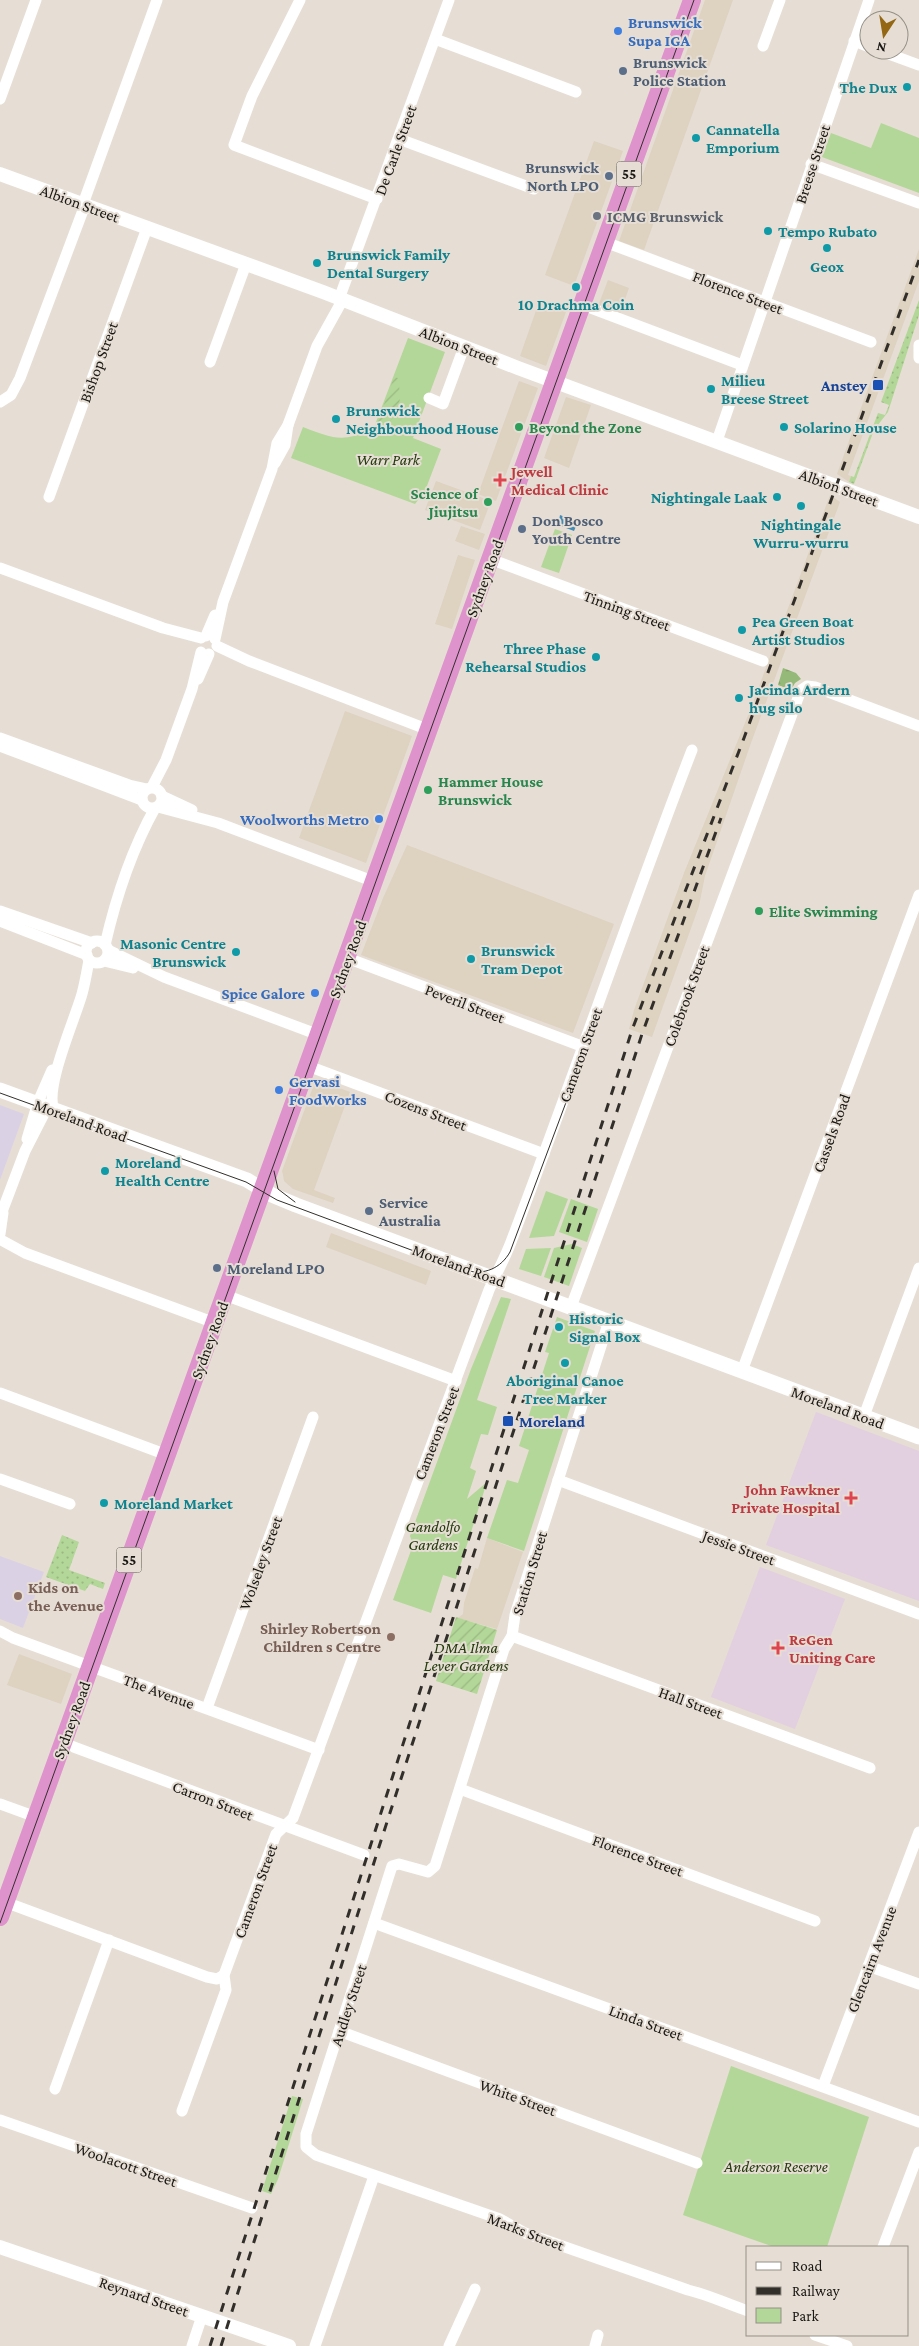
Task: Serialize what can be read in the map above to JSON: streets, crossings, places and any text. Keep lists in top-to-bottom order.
{
  "streets": {
    "highway": ["55", "Sydney Road"],
    "main road": ["Moreland Road"],
    "street": [
      "De Carle Street",
      "Breese Street",
      "Albion Street",
      "Florence Street",
      "Bishop Street",
      "Tinning Street",
      "Colebrook Street",
      "Peveril Street",
      "Cameron Street",
      "Cozens Street",
      "Cassels Road",
      "Jessie Street",
      "Wolseley Street",
      "Station Street",
      "The Avenue",
      "Hall Street",
      "Carron Street",
      "Glencairn Avenue",
      "Audley Street",
      "Linda Street",
      "White Street",
      "Woolacott Street",
      "Marks Street",
      "Reynard Street"
    ]
  },
  "crossings": [
    ["De Carle Street", "Albion Street"],
    ["De Carle Street", "Moreland Road"],
    ["Breese Street", "Albion Street"],
    ["Breese Street", "Florence Street"],
    ["Albion Street", "Bishop Street"],
    ["Albion Street", "Sydney Road"],
    ["Florence Street", "Sydney Road"],
    ["Florence Street", "Station Street"],
    ["Sydney Road", "Tinning Street"],
    ["Sydney Road", "Peveril Street"],
    ["Sydney Road", "Cozens Street"],
    ["Sydney Road", "Moreland Road"],
    ["Sydney Road", "The Avenue"],
    ["Sydney Road", "Carron Street"],
    ["Colebrook Street", "Moreland Road"],
    ["Peveril Street", "Cameron Street"],
    ["Cameron Street", "Cozens Street"],
    ["Cameron Street", "Moreland Road"],
    ["Cameron Street", "The Avenue"],
    ["Cameron Street", "Carron Street"],
    ["Moreland Road", "Cassels Road"],
    ["Moreland Road", "Station Street"],
    ["Jessie Street", "Station Street"],
    ["Wolseley Street", "The Avenue"],
    ["Station Street", "Hall Street"],
    ["Station Street", "Audley Street"],
    ["Glencairn Avenue", "Linda Street"],
    ["Audley Street", "Linda Street"],
    ["Audley Street", "White Street"],
    ["Audley Street", "Marks Street"]
  ],
  "parks": [
    "Warr Park",
    "Gandolfo Gardens",
    "DMA Ilma Lever Gardens",
    "Anderson Reserve"
  ],
  "places": {
    "other": [
      "Brunswick Supa IGA",
      "Brunswick Police Station",
      "The Dux",
      "Cannatella Emporium",
      "Brunswick North LPO",
      "ICMG Brunswick",
      "Tempo Rubato",
      "Geox",
      "Brunswick Family Dental Surgery",
      "10 Drachma Coin",
      "Milieu Breese Street",
      "Brunswick Neighbourhood House",
      "Beyond the Zone",
      "Solarino House",
      "Nightingale Laak",
      "Science of Jiujitsu",
      "Nightingale Wurru-wurru",
      "Don Bosco Youth Centre",
      "Pea Green Boat Artist Studios",
      "Three Phase Rehearsal Studios",
      "Jacinda Ardern hug silo",
      "Hammer House Brunswick",
      "Woolworths Metro",
      "Elite Swimming",
      "Masonic Centre Brunswick",
      "Brunswick Tram Depot",
      "Spice Galore",
      "Gervasi FoodWorks",
      "Moreland Health Centre",
      "Service Australia",
      "Moreland LPO",
      "Historic Signal Box",
      "Aboriginal Canoe Tree Marker",
      "Moreland Market",
      "Kids on the Avenue",
      "Shirley Robertson Children s Centre"
    ],
    "transit": ["Anstey", "Moreland"],
    "health": ["Jewell Medical Clinic", "John Fawkner Private Hospital", "ReGen Uniting Care"]
  },
  "legend": ["Road", "Railway", "Park"],
  "north": "bottom"
}
